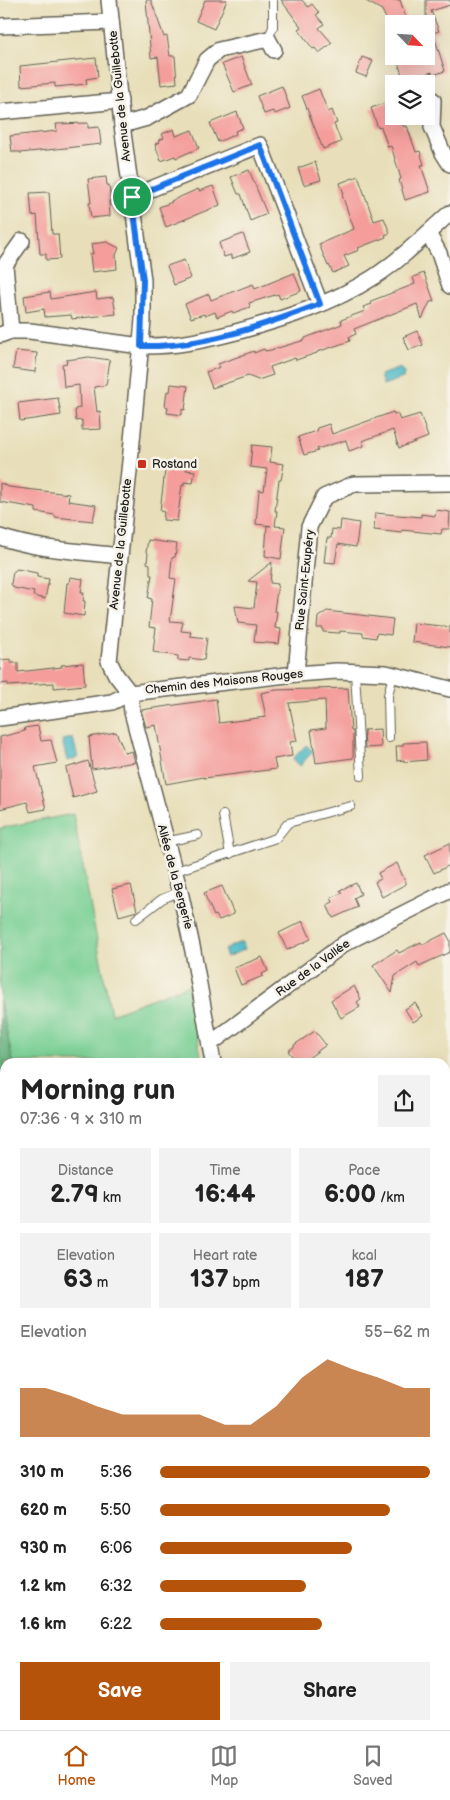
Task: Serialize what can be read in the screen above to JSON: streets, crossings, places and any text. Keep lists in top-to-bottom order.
{
  "streets": {
    "street": [
      "Avenue de la Guillebotte",
      "Rue Saint-Exupéry",
      "Chemin des Maisons Rouges",
      "Allée de la Bergerie",
      "Rue de la Vallée"
    ]
  },
  "crossings": [
    ["Avenue de la Guillebotte", "Chemin des Maisons Rouges"],
    ["Avenue de la Guillebotte", "Allée de la Bergerie"],
    ["Rue Saint-Exupéry", "Chemin des Maisons Rouges"],
    ["Chemin des Maisons Rouges", "Allée de la Bergerie"],
    ["Allée de la Bergerie", "Rue de la Vallée"]
  ],
  "places": {
    "transit": ["Rostand"]
  },
  "north": "bottom right",
  "page": {
    "heading": ["Morning run", "07:36 · 9 × 310 m"],
    "stats": [
      ["Distance", "2.79 km"],
      ["Time", "16:44"],
      ["Pace", "6:00 /km"],
      ["Elevation", "63 m"],
      ["Heart rate", "137 bpm"],
      ["kcal", "187"]
    ],
    "chart": ["Elevation", "55–62 m"],
    "list": [
      {
        "name": "310 m",
        "note": "5:36"
      },
      {
        "name": "620 m",
        "note": "5:50"
      },
      {
        "name": "930 m",
        "note": "6:06"
      },
      {
        "name": "1.2 km",
        "note": "6:32"
      },
      {
        "name": "1.6 km",
        "note": "6:22"
      }
    ],
    "buttons": ["Save", "Share"],
    "tabs": ["Home", "Map", "Saved"]
  }
}
